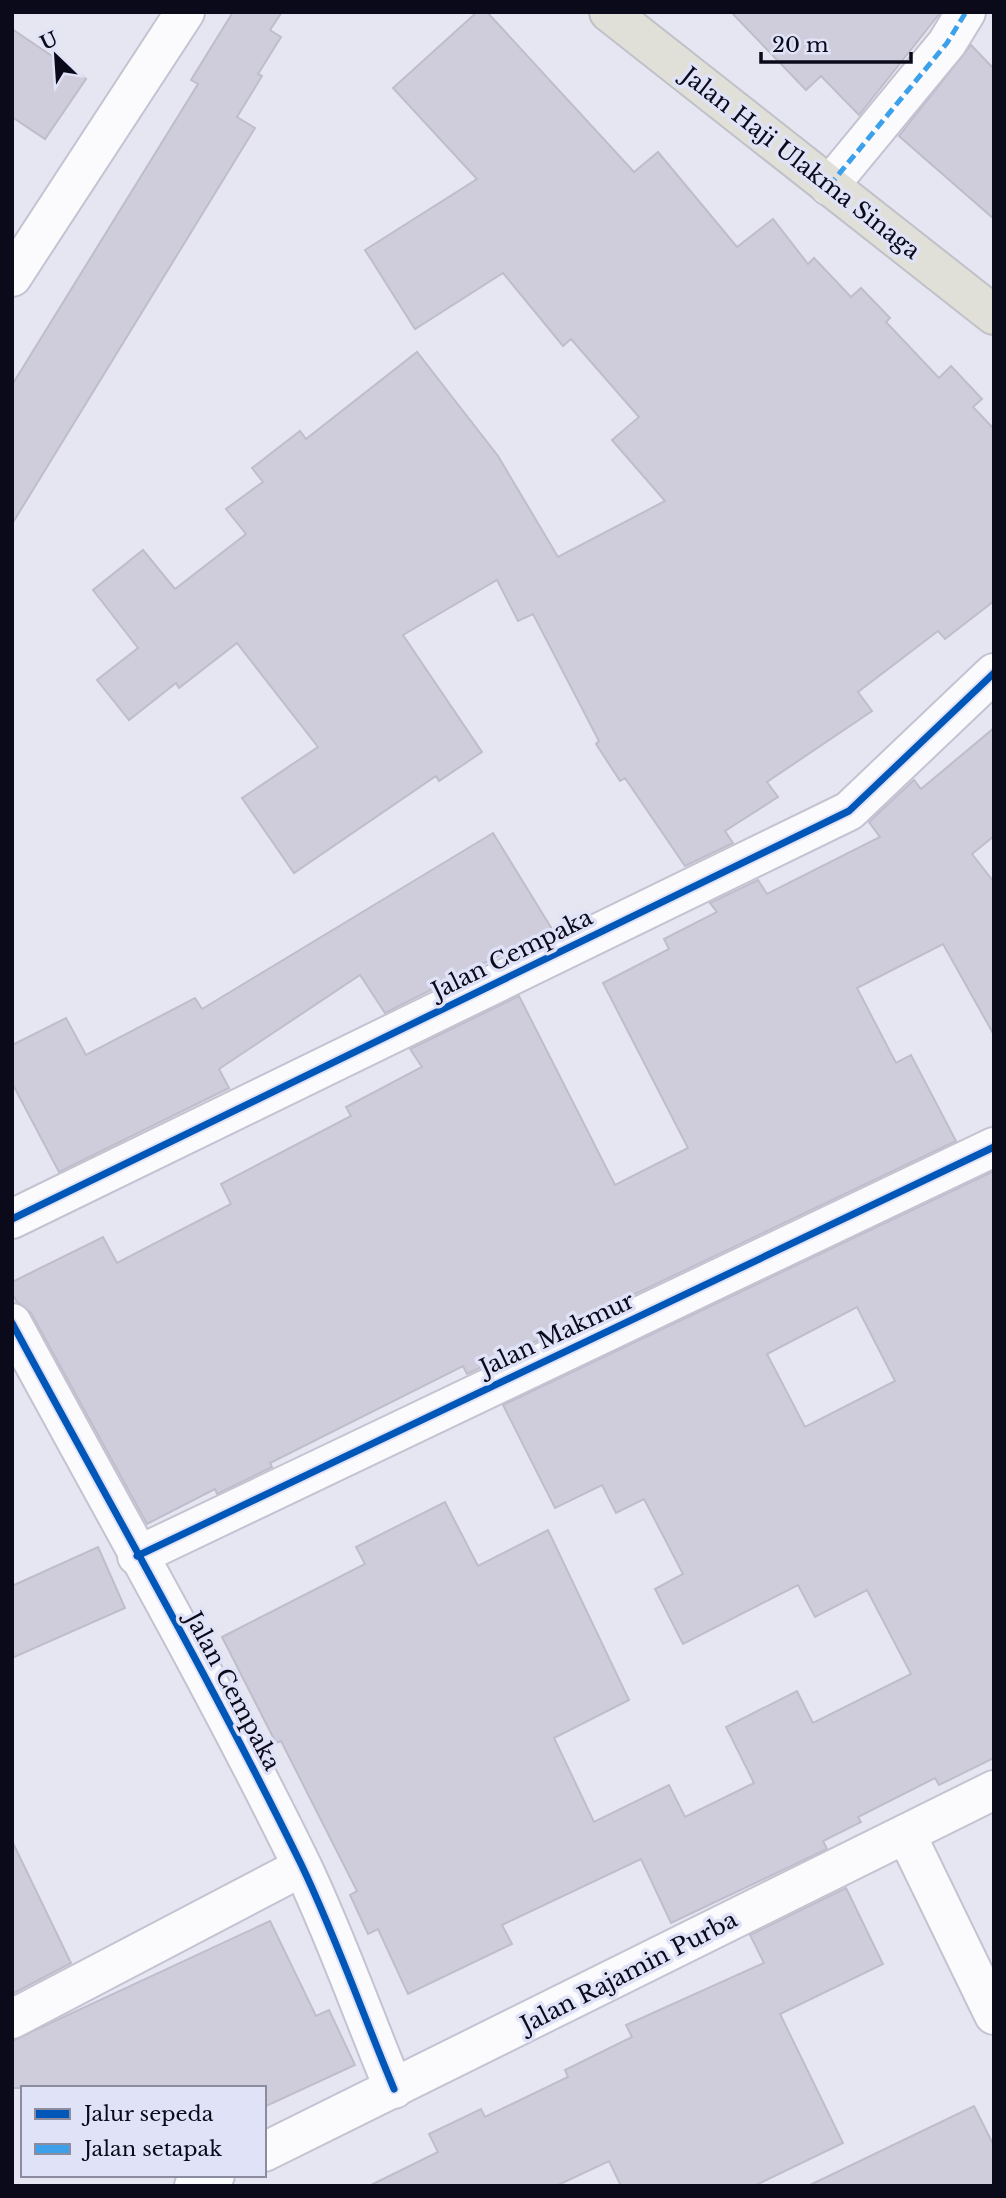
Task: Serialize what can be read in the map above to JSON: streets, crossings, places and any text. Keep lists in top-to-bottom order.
{
  "streets": {
    "main road": ["Jalan Haji Ulakma Sinaga"],
    "street": ["Jalan Cempaka", "Jalan Makmur", "Jalan Rajamin Purba"]
  },
  "crossings": [
    ["Jalan Cempaka", "Jalan Makmur"],
    ["Jalan Cempaka", "Jalan Rajamin Purba"]
  ],
  "legend": ["Jalur sepeda", "Jalan setapak"],
  "scale_bar": "20 m",
  "north": "top left"
}
